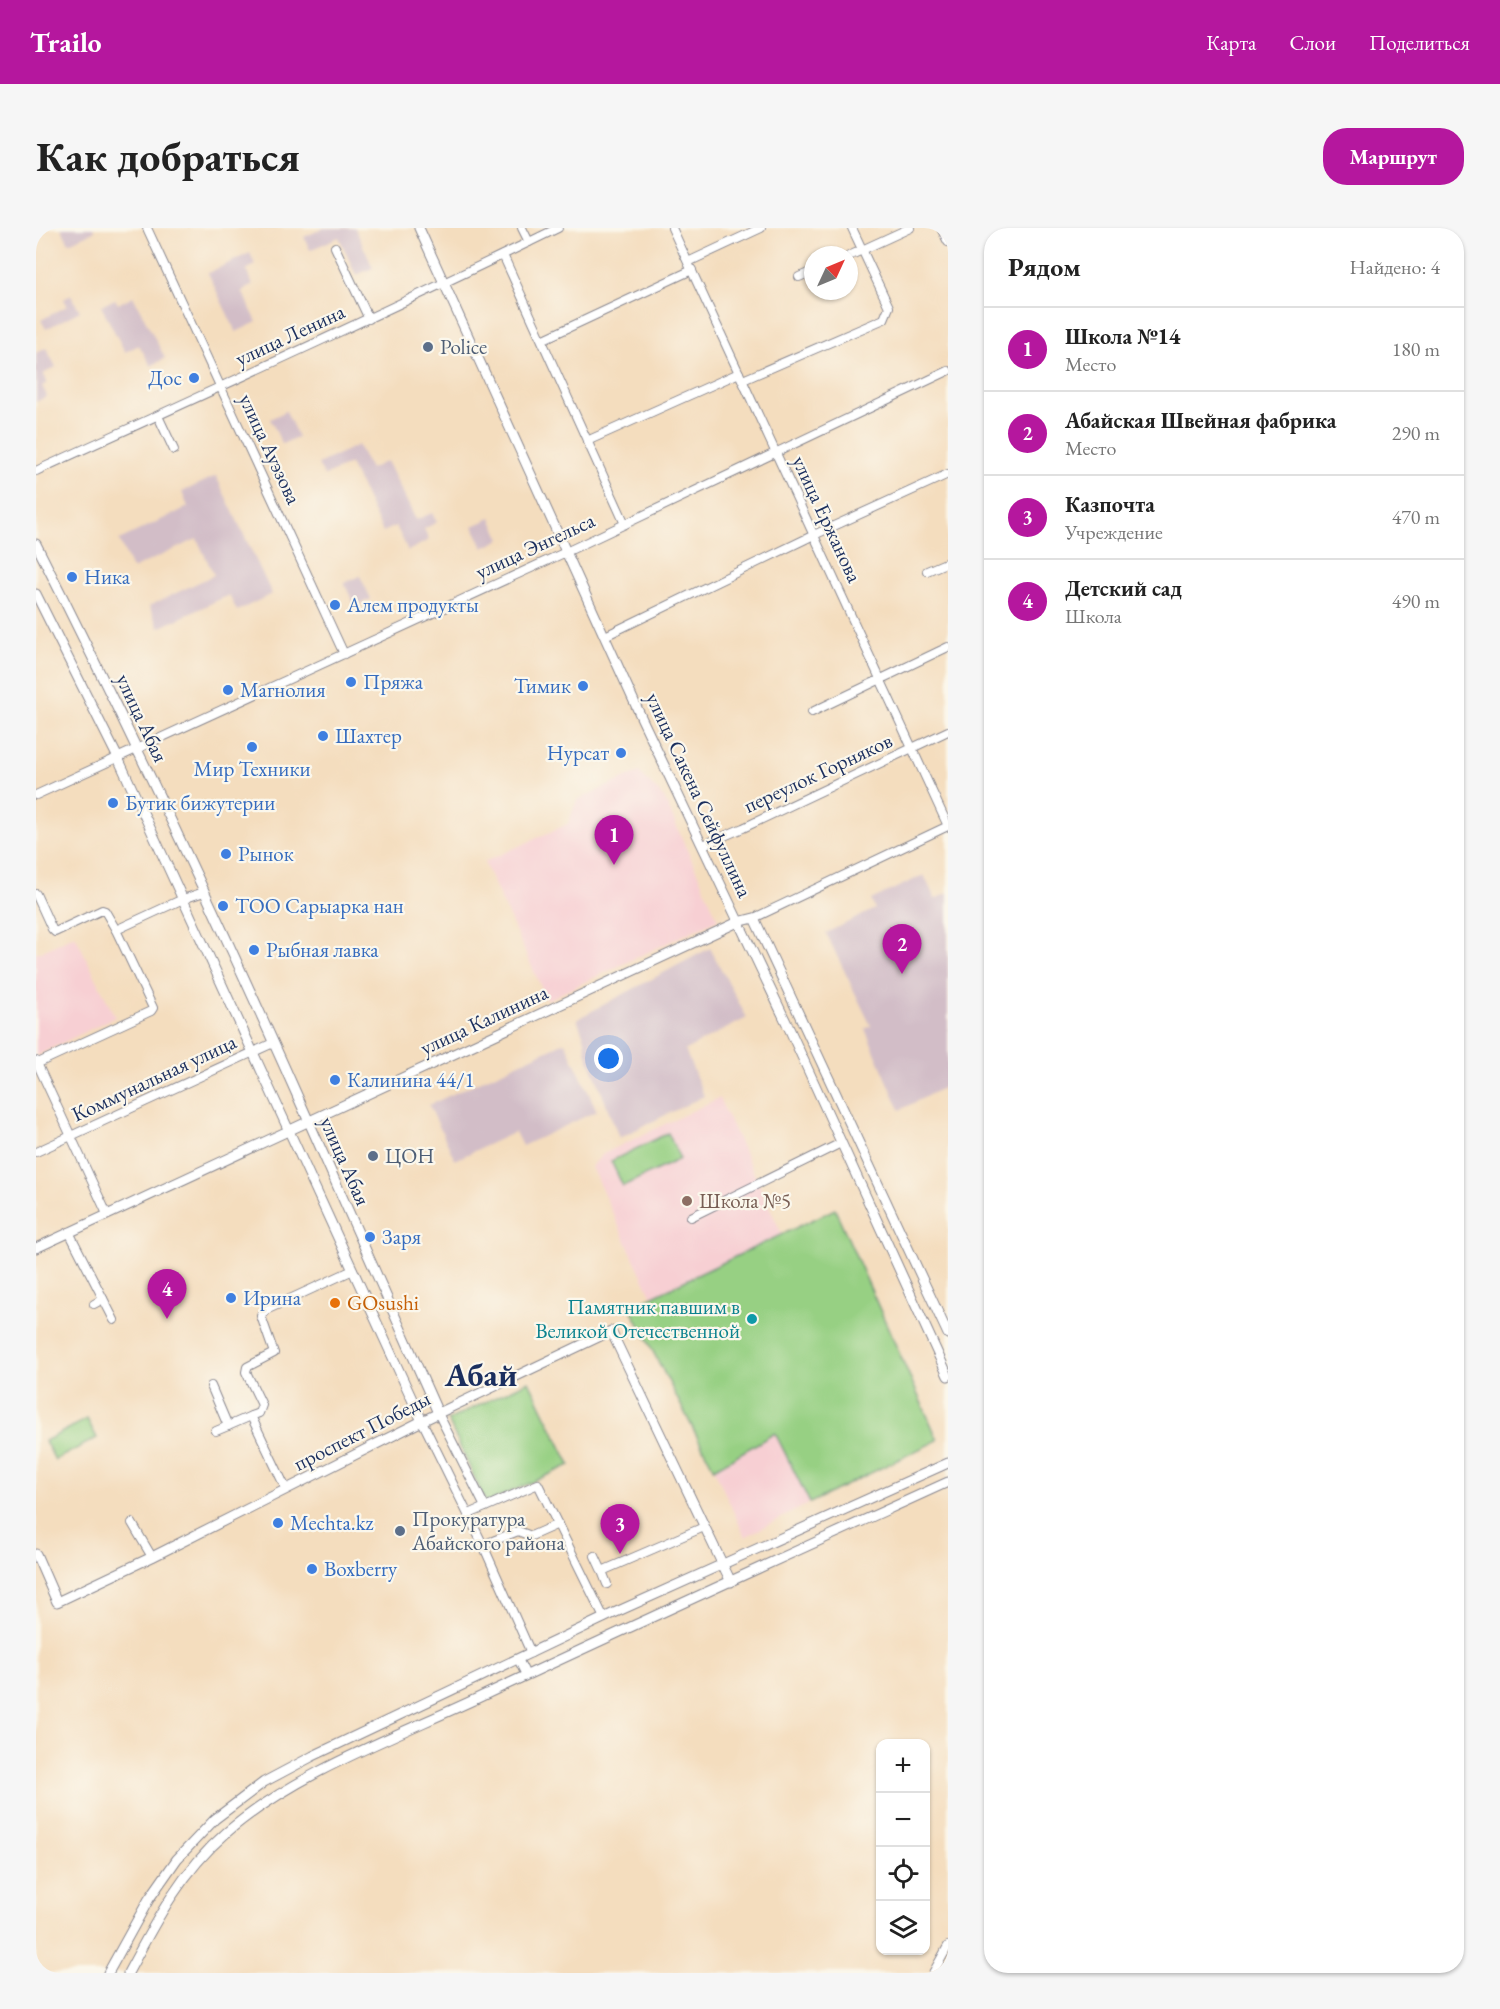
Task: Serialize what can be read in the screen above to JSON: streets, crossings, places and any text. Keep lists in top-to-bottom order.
{
  "streets": {
    "street": [
      "улица Ленина",
      "улица Ауэзова",
      "улица Ержанова",
      "улица Энгельса",
      "улица Абая",
      "переулок Горняков",
      "улица Сакена Сейфуллина",
      "улица Калинина",
      "Коммунальная улица",
      "проспект Победы"
    ]
  },
  "crossings": [
    ["улица Ленина", "улица Ауэзова"],
    ["улица Ленина", "улица Сакена Сейфуллина"],
    ["улица Ауэзова", "улица Энгельса"],
    ["улица Ержанова", "улица Энгельса"],
    ["улица Ержанова", "переулок Горняков"],
    ["улица Ержанова", "улица Калинина"],
    ["улица Энгельса", "улица Абая"],
    ["улица Энгельса", "улица Сакена Сейфуллина"],
    ["улица Абая", "улица Калинина"],
    ["улица Абая", "Коммунальная улица"],
    ["улица Абая", "проспект Победы"],
    ["переулок Горняков", "улица Сакена Сейфуллина"],
    ["улица Сакена Сейфуллина", "улица Калинина"]
  ],
  "districts": ["Абай"],
  "places": [
    "Police",
    "Дос",
    "Ника",
    "Алем продукты",
    "Пряжа",
    "Тимик",
    "Магнолия",
    "Шахтер",
    "Мир Техники",
    "Нурсат",
    "Бутик бижутерии",
    "Рынок",
    "ТОО Сарыарка нан",
    "Рыбная лавка",
    "Калинина 44/1",
    "ЦОН",
    "Школа №5",
    "Заря",
    "Ирина",
    "GOsushi",
    "Памятник павшим в Великой Отечественной",
    "Mechta.kz",
    "Прокуратура Абайского района",
    "Boxberry"
  ],
  "north": "top right",
  "page": {
    "header": "Trailo",
    "nav": ["Карта", "Слои", "Поделиться"],
    "buttons": "Маршрут",
    "title": "Как добраться",
    "heading": ["Рядом", "Найдено: 4"],
    "list": [
      {
        "mark": "1",
        "name": "Школа №14",
        "note": "Место",
        "value": "180 m"
      },
      {
        "mark": "2",
        "name": "Абайская Швейная фабрика",
        "note": "Место",
        "value": "290 m"
      },
      {
        "mark": "3",
        "name": "Казпочта",
        "note": "Учреждение",
        "value": "470 m"
      },
      {
        "mark": "4",
        "name": "Детский сад",
        "note": "Школа",
        "value": "490 m"
      }
    ],
    "pins": [
      "1",
      "2",
      "4",
      "3"
    ],
    "map_buttons": ["+", "−"]
  }
}
